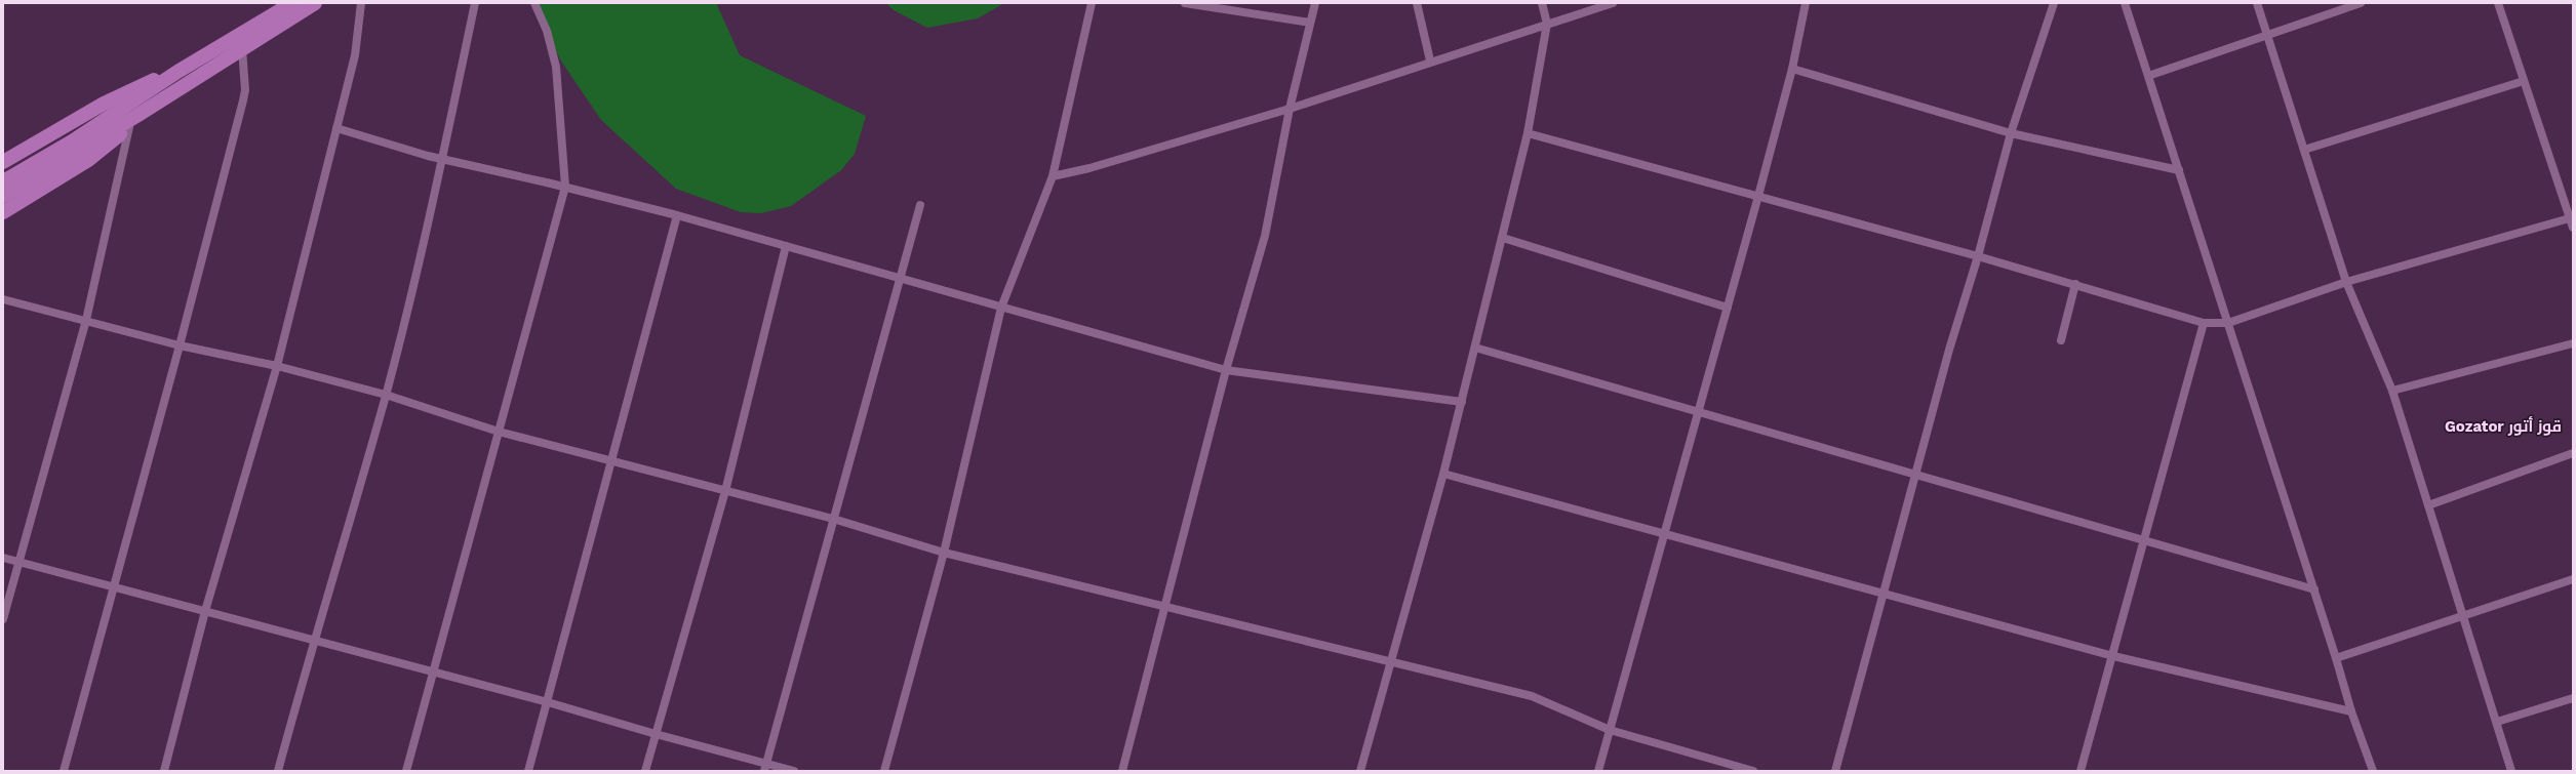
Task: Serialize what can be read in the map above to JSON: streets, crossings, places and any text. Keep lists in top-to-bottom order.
{
  "districts": ["Gozator قوز أتور"]
}
